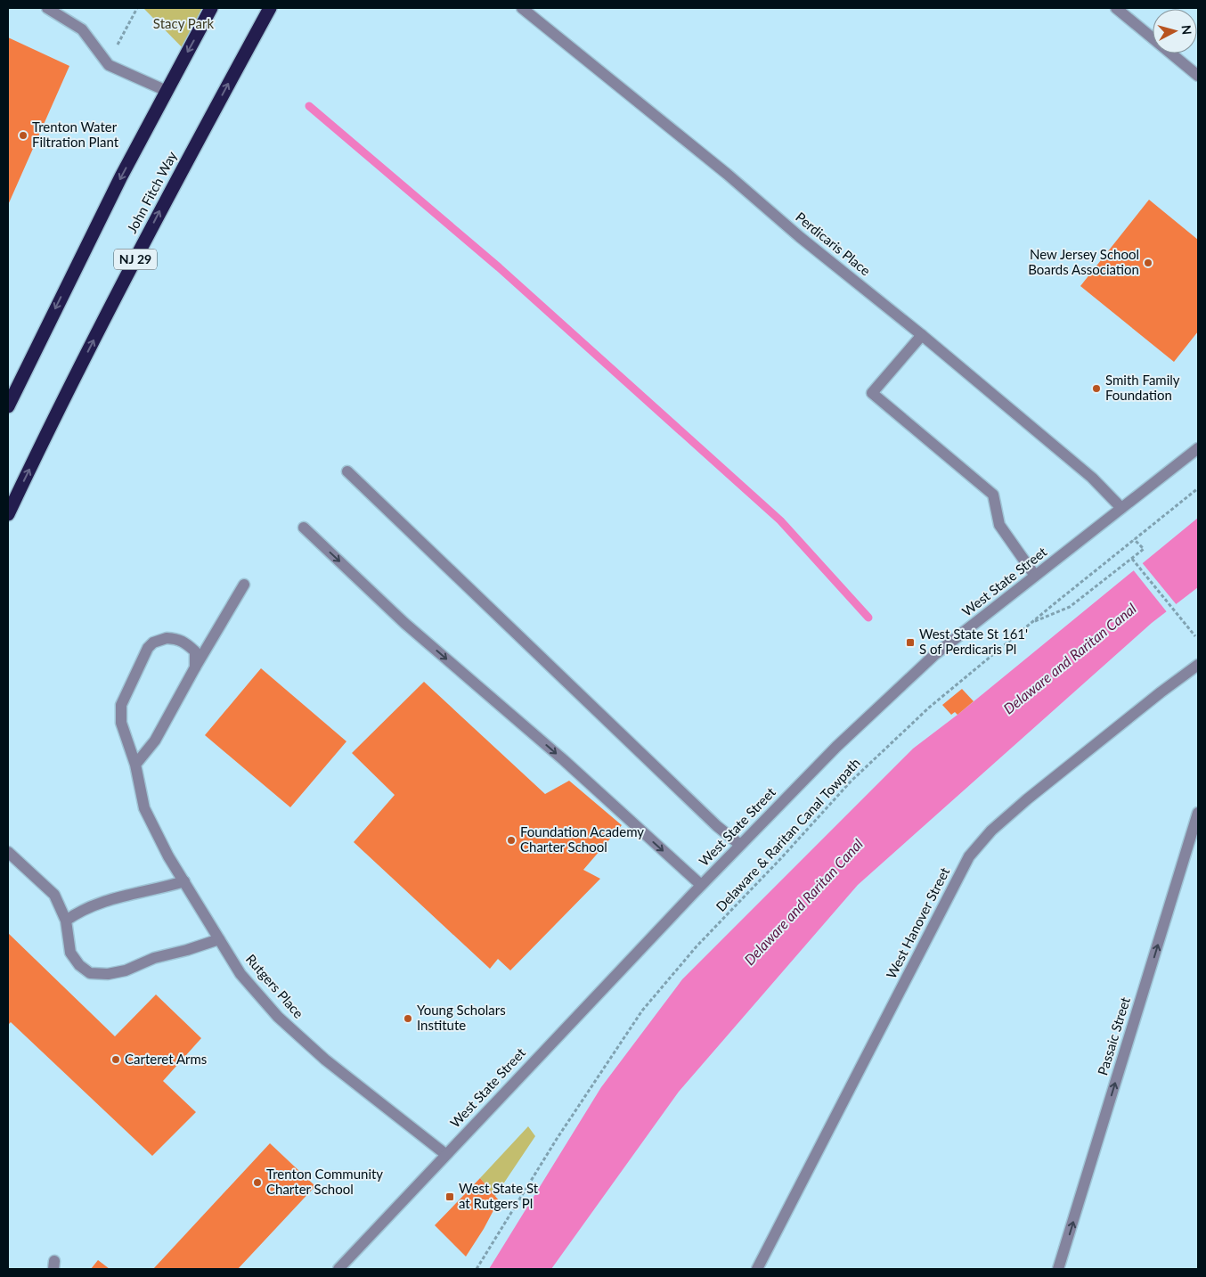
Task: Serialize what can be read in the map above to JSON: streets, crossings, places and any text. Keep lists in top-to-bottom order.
{
  "streets": {
    "highway": ["John Fitch Way", "NJ 29"],
    "street": [
      "Perdicaris Place",
      "West State Street",
      "West Hanover Street",
      "Rutgers Place",
      "Passaic Street"
    ],
    "path": ["Delaware & Raritan Canal Towpath"]
  },
  "crossings": [
    ["Perdicaris Place", "West State Street"],
    ["West State Street", "Rutgers Place"]
  ],
  "one_way": ["Passaic Street"],
  "water": ["Delaware and Raritan Canal"],
  "parks": ["Stacy Park"],
  "places": {
    "other": [
      "Trenton Water Filtration Plant",
      "New Jersey School Boards Association",
      "Smith Family Foundation",
      "Foundation Academy Charter School",
      "Young Scholars Institute",
      "Carteret Arms",
      "Trenton Community Charter School"
    ],
    "transit": ["West State St 161' S of Perdicaris Pl", "West State St at Rutgers Pl"]
  },
  "north": "right"
}
